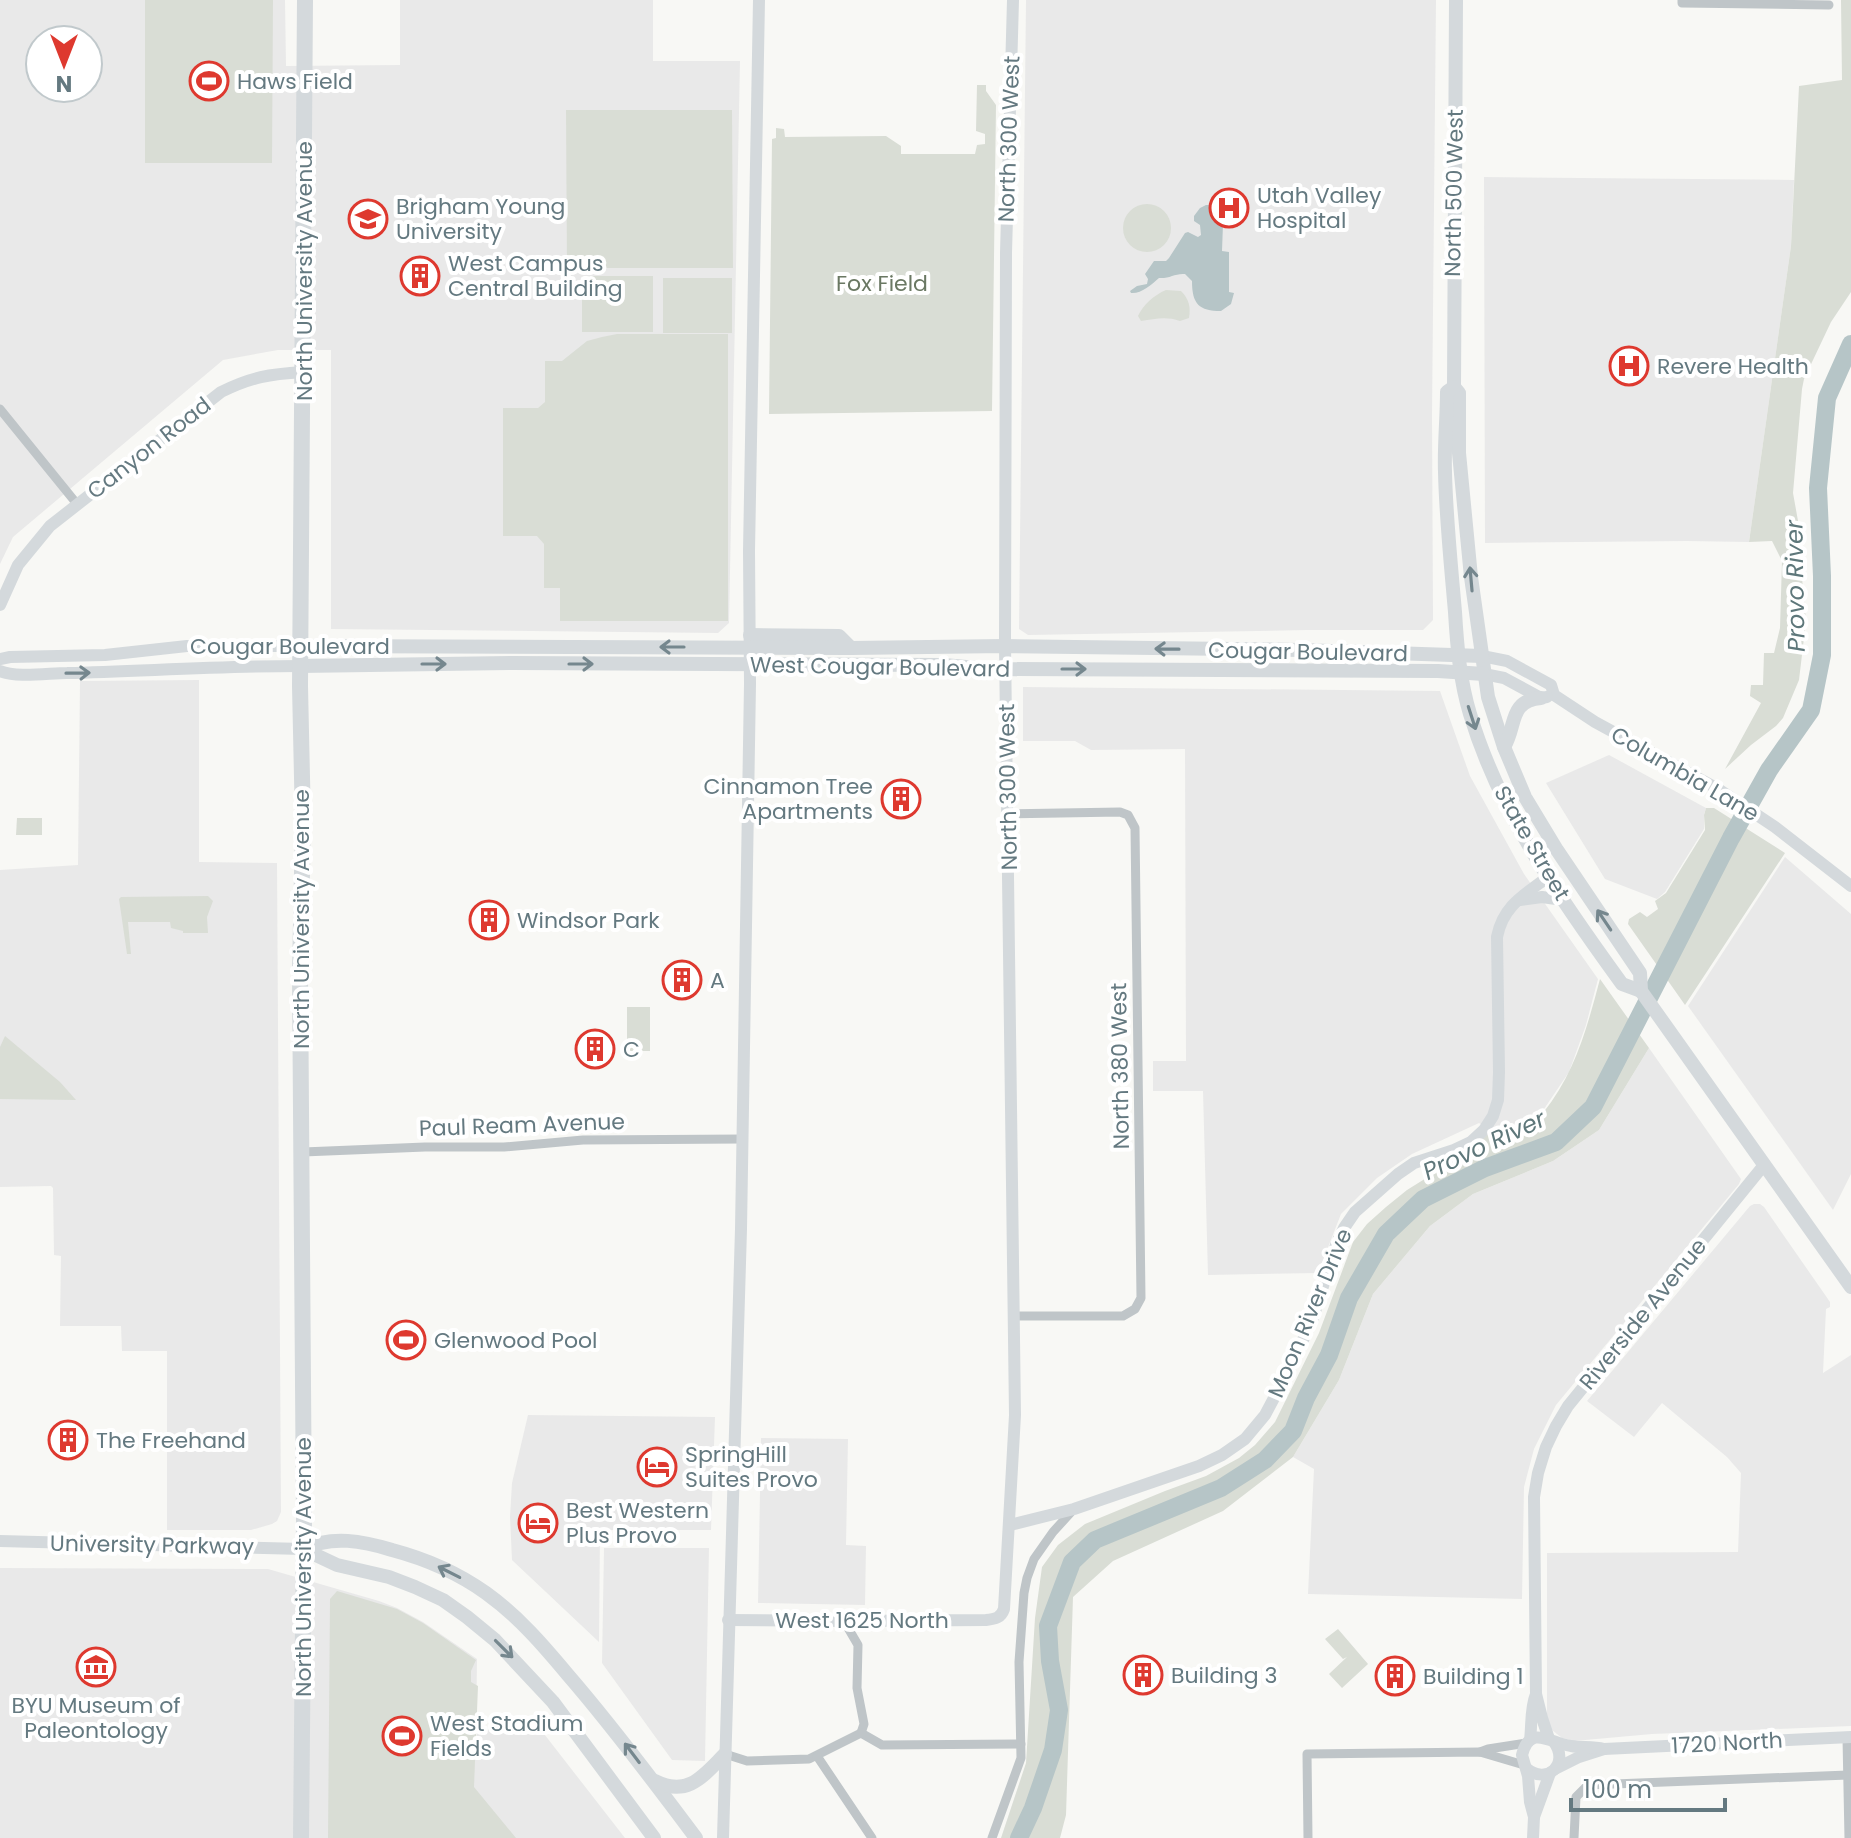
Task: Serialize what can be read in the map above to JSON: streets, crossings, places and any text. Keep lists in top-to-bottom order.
{
  "streets": {
    "highway": ["North University Avenue"],
    "main road": [
      "North 500 West",
      "Cougar Boulevard",
      "West Cougar Boulevard",
      "State Street",
      "University Parkway"
    ],
    "street": [
      "North 300 West",
      "Canyon Road",
      "Columbia Lane",
      "North 380 West",
      "Paul Ream Avenue",
      "Moon River Drive",
      "Riverside Avenue",
      "West 1625 North",
      "1720 North"
    ]
  },
  "crossings": [
    ["North 300 West", "West Cougar Boulevard"],
    ["North 300 West", "North 380 West"],
    ["North 300 West", "West 1625 North"],
    ["North 500 West", "Cougar Boulevard"],
    ["North 500 West", "Columbia Lane"],
    ["North 500 West", "State Street"],
    ["North University Avenue", "Canyon Road"],
    ["North University Avenue", "Cougar Boulevard"],
    ["North University Avenue", "Paul Ream Avenue"],
    ["North University Avenue", "University Parkway"],
    ["Cougar Boulevard", "West Cougar Boulevard"],
    ["Cougar Boulevard", "Columbia Lane"],
    ["Cougar Boulevard", "State Street"],
    ["Columbia Lane", "State Street"],
    ["State Street", "Moon River Drive"],
    ["State Street", "Riverside Avenue"]
  ],
  "water": ["Provo River"],
  "parks": ["Fox Field"],
  "places": {
    "sports": ["Haws Field", "Glenwood Pool", "West Stadium Fields"],
    "hospital": ["Utah Valley Hospital", "Revere Health"],
    "school or university": ["Brigham Young University"],
    "building": [
      "West Campus Central Building",
      "Cinnamon Tree Apartments",
      "Windsor Park",
      "A",
      "C",
      "The Freehand",
      "Building 3",
      "Building 1"
    ],
    "hotel": ["SpringHill Suites Provo", "Best Western Plus Provo"],
    "museum": ["BYU Museum of Paleontology"]
  },
  "scale_bar": "100 m",
  "north": "bottom"
}
